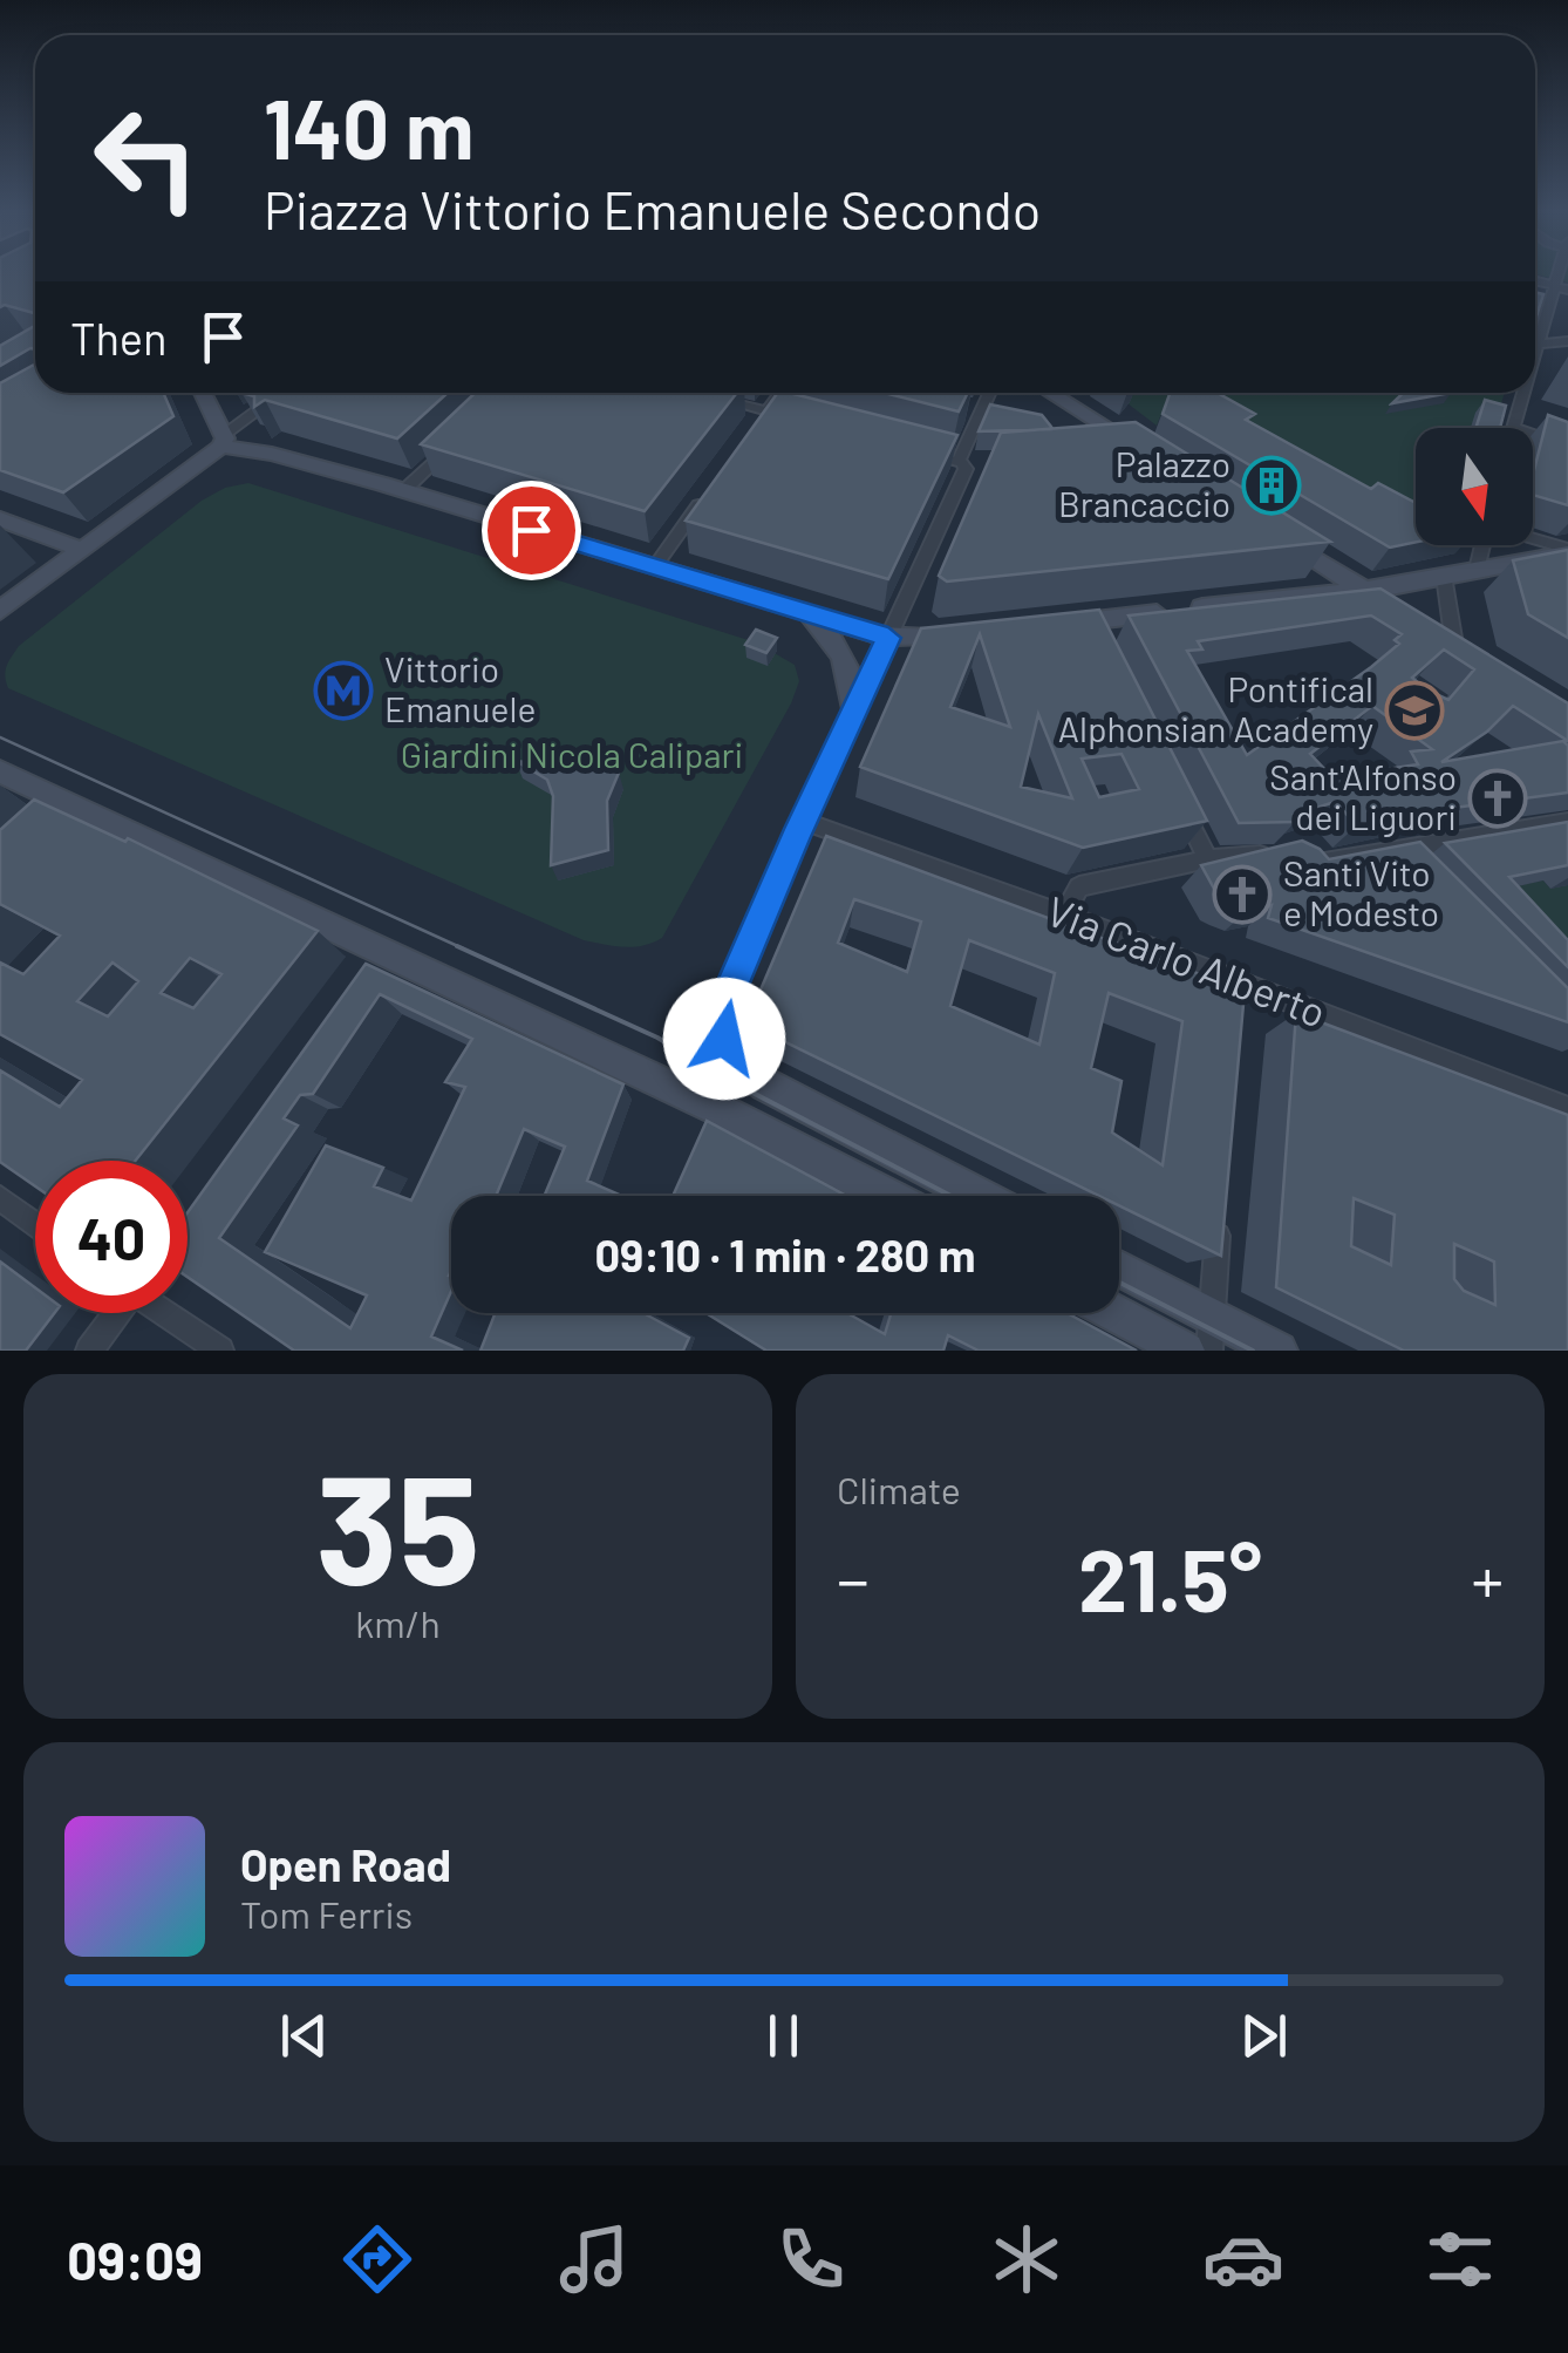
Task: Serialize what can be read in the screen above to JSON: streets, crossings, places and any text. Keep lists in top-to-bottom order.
{
  "streets": {
    "street": ["Via Carlo Alberto"]
  },
  "parks": ["Giardini Nicola Calipari"],
  "places": {
    "building": ["Palazzo Brancaccio"],
    "metro station": ["Vittorio Emanuele"],
    "school or university": ["Pontifical Alphonsian Academy"],
    "church": ["Sant'Alfonso dei Liguori", "Santi Vito e Modesto"]
  },
  "north": "bottom",
  "page": {
    "turn": ["140 m", "Piazza Vittorio Emanuele Secondo"],
    "then": "Then",
    "limit": "40",
    "trip": "09:10 · 1 min · 280 m",
    "tile": [
      ["35", "km/h"],
      "Climate"
    ],
    "heat": ["−", "21.5°", "+"],
    "song": ["Open Road", "Tom Ferris"],
    "tabs": "09:09"
  }
}
